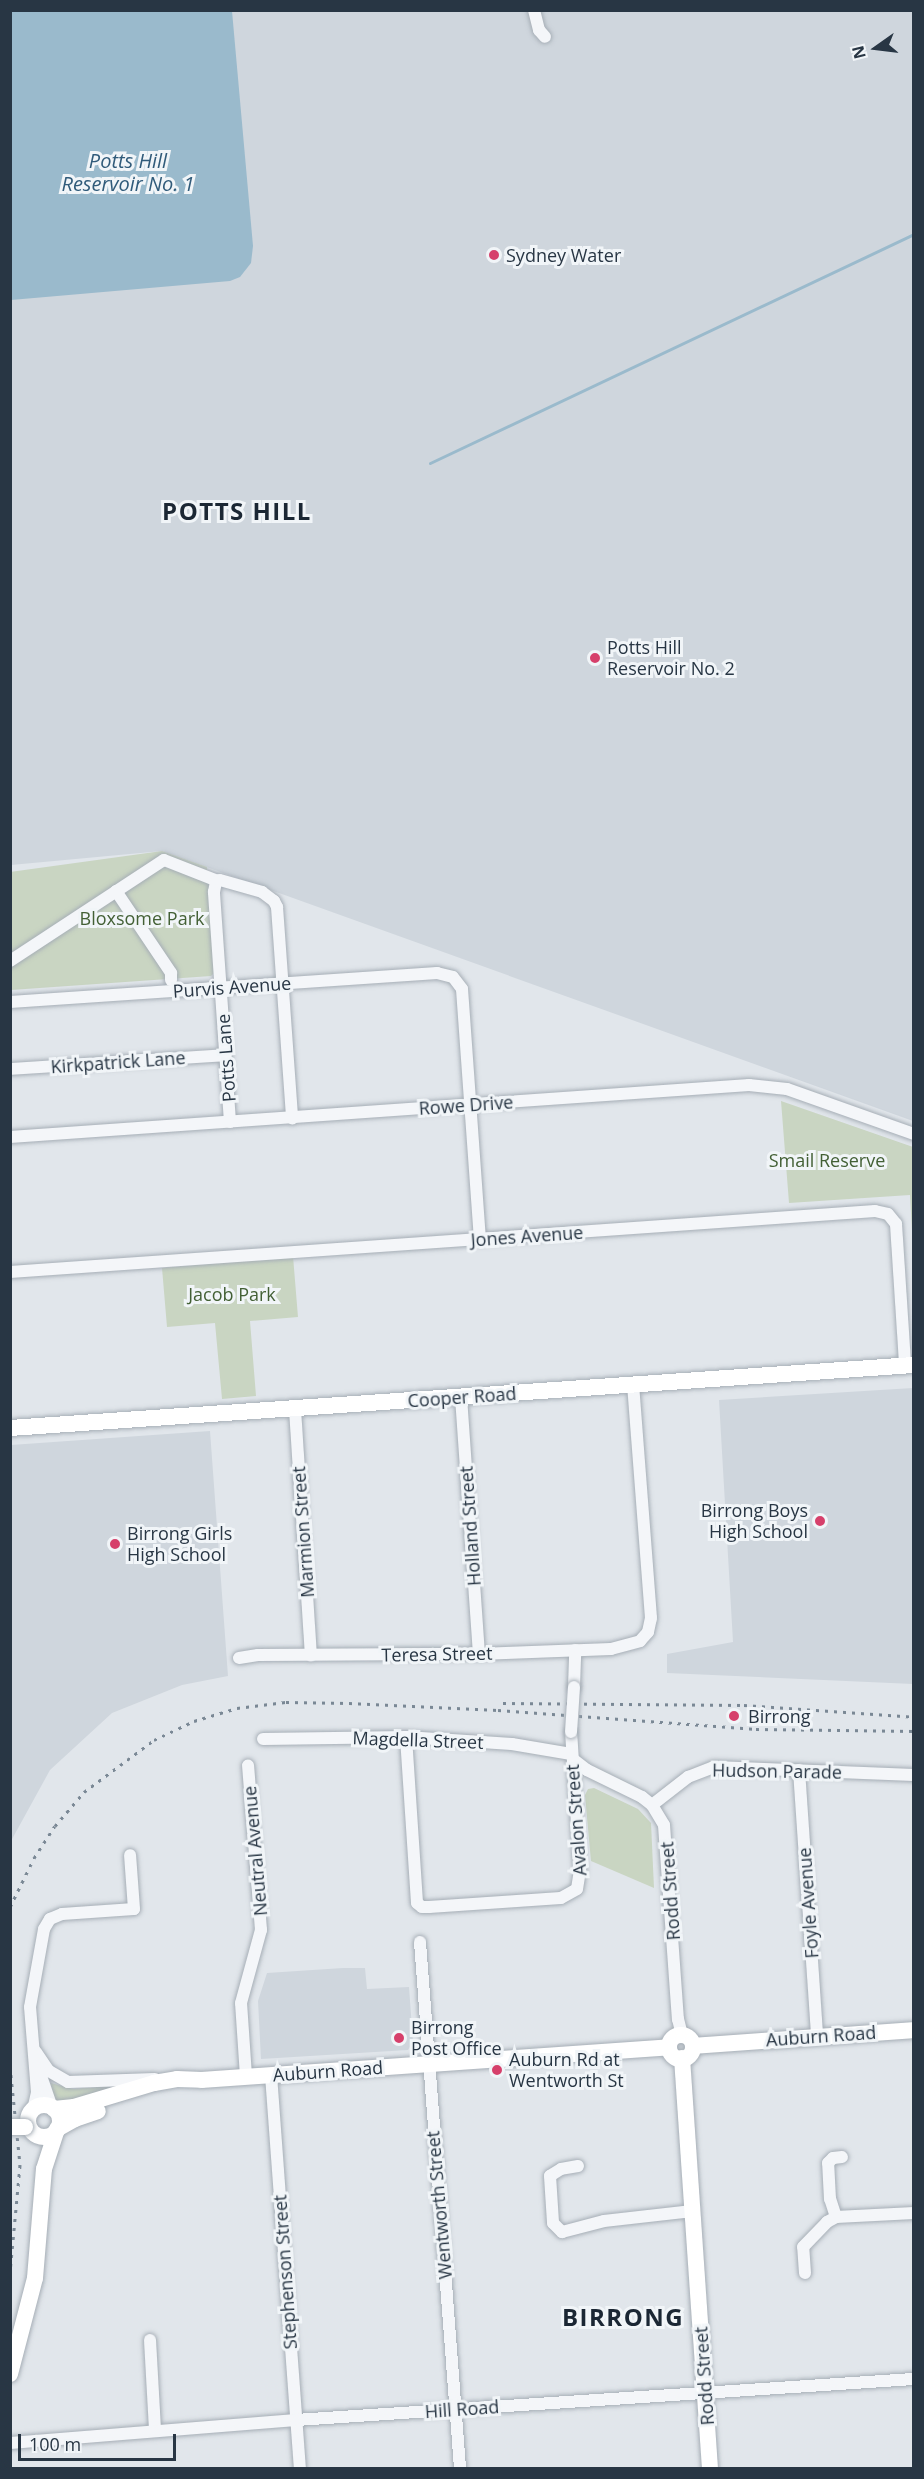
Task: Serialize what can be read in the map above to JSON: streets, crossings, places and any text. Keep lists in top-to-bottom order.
{
  "streets": {
    "main road": ["Cooper Road", "Rodd Street", "Auburn Road"],
    "street": [
      "Purvis Avenue",
      "Potts Lane",
      "Kirkpatrick Lane",
      "Rowe Drive",
      "Jones Avenue",
      "Holland Street",
      "Marmion Street",
      "Teresa Street",
      "Magdella Street",
      "Hudson Parade",
      "Avalon Street",
      "Neutral Avenue",
      "Foyle Avenue",
      "Wentworth Street",
      "Stephenson Street",
      "Hill Road"
    ]
  },
  "crossings": [
    ["Purvis Avenue", "Potts Lane"],
    ["Purvis Avenue", "Rowe Drive"],
    ["Potts Lane", "Kirkpatrick Lane"],
    ["Potts Lane", "Rowe Drive"],
    ["Jones Avenue", "Cooper Road"],
    ["Cooper Road", "Holland Street"],
    ["Cooper Road", "Marmion Street"],
    ["Cooper Road", "Teresa Street"],
    ["Holland Street", "Teresa Street"],
    ["Marmion Street", "Teresa Street"],
    ["Teresa Street", "Avalon Street"],
    ["Magdella Street", "Avalon Street"],
    ["Hudson Parade", "Rodd Street"],
    ["Hudson Parade", "Foyle Avenue"],
    ["Neutral Avenue", "Auburn Road"],
    ["Rodd Street", "Auburn Road"],
    ["Rodd Street", "Hill Road"],
    ["Foyle Avenue", "Auburn Road"],
    ["Auburn Road", "Wentworth Street"],
    ["Auburn Road", "Stephenson Street"],
    ["Wentworth Street", "Hill Road"],
    ["Stephenson Street", "Hill Road"]
  ],
  "districts": ["POTTS HILL", "BIRRONG"],
  "water": ["Potts Hill Reservoir No. 1"],
  "parks": ["Bloxsome Park", "Smail Reserve", "Jacob Park"],
  "places": [
    "Sydney Water",
    "Potts Hill Reservoir No. 2",
    "Birrong Boys High School",
    "Birrong Girls High School",
    "Birrong",
    "Birrong Post Office",
    "Auburn Rd at Wentworth St"
  ],
  "scale_bar": "100 m",
  "north": "left"
}
